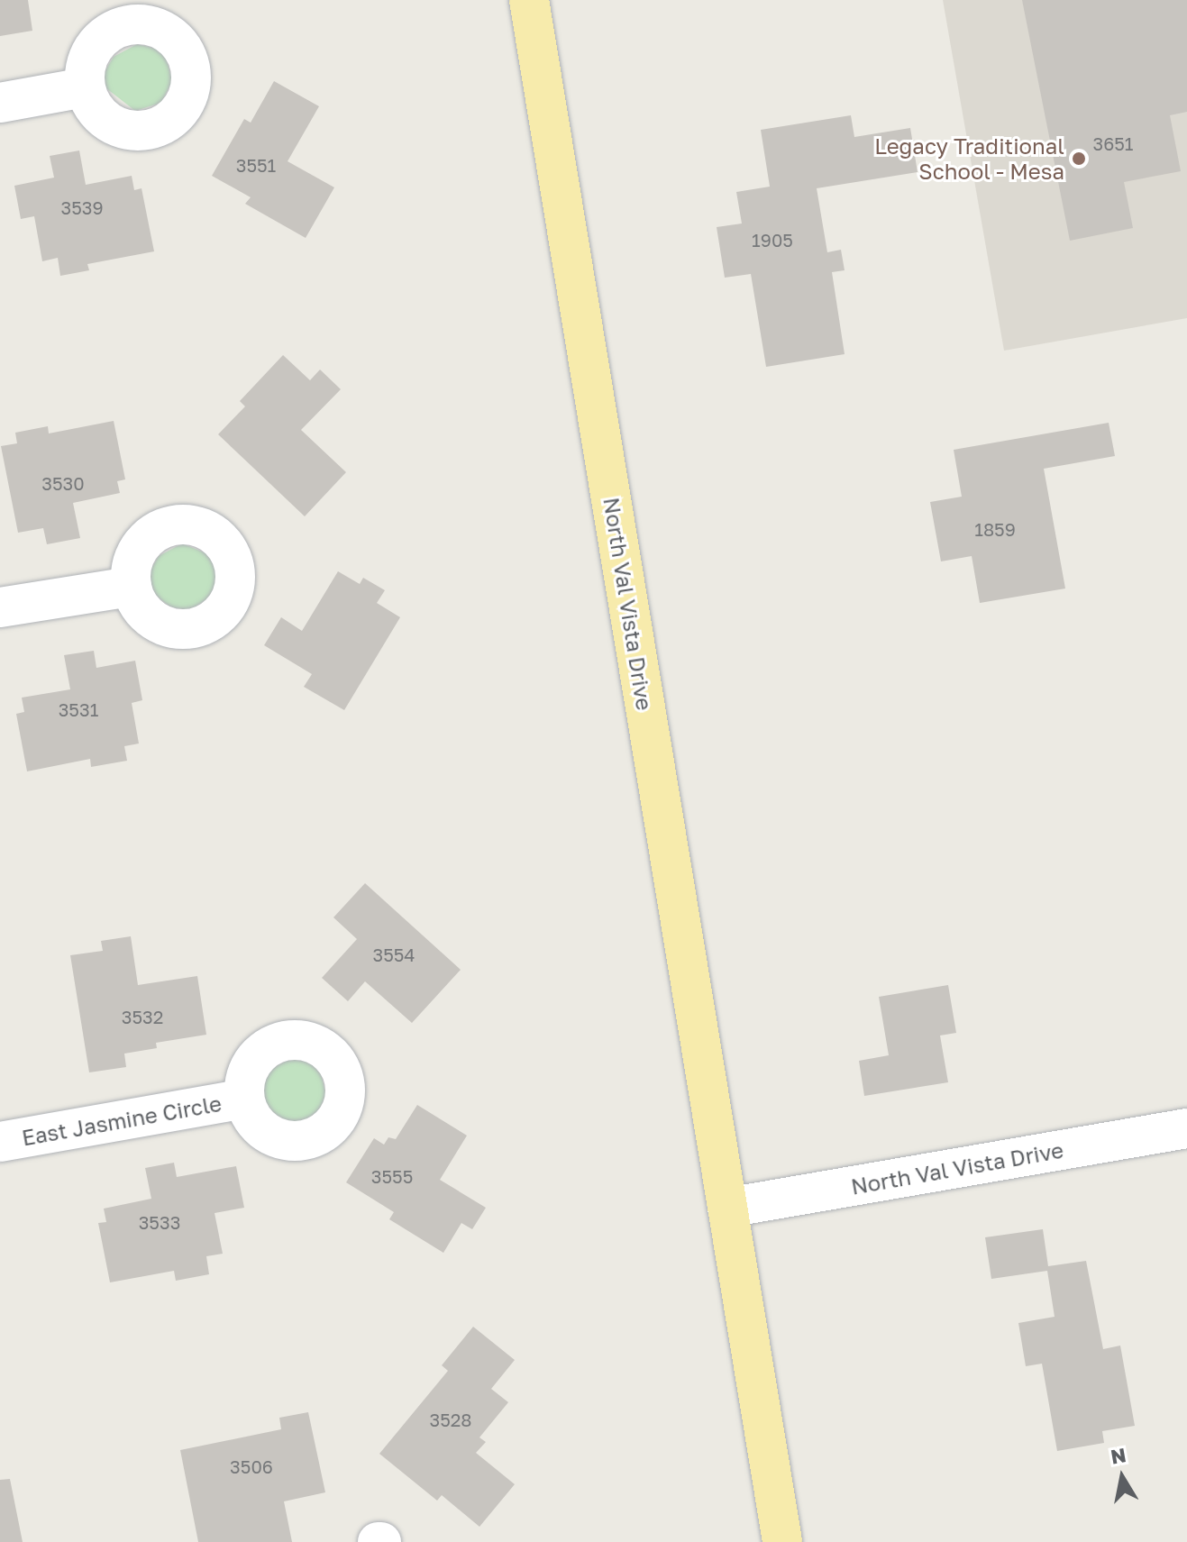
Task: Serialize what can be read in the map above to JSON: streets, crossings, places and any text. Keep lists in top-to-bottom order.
{
  "streets": {
    "main road": ["North Val Vista Drive"],
    "street": ["East Jasmine Circle"]
  },
  "places": ["Legacy Traditional School - Mesa"],
  "house_numbers": [
    "3651",
    "3551",
    "3539",
    "1905",
    "3530",
    "1859",
    "3531",
    "3554",
    "3532",
    "3555",
    "3533",
    "3528",
    "3506"
  ],
  "north": "top"
}
